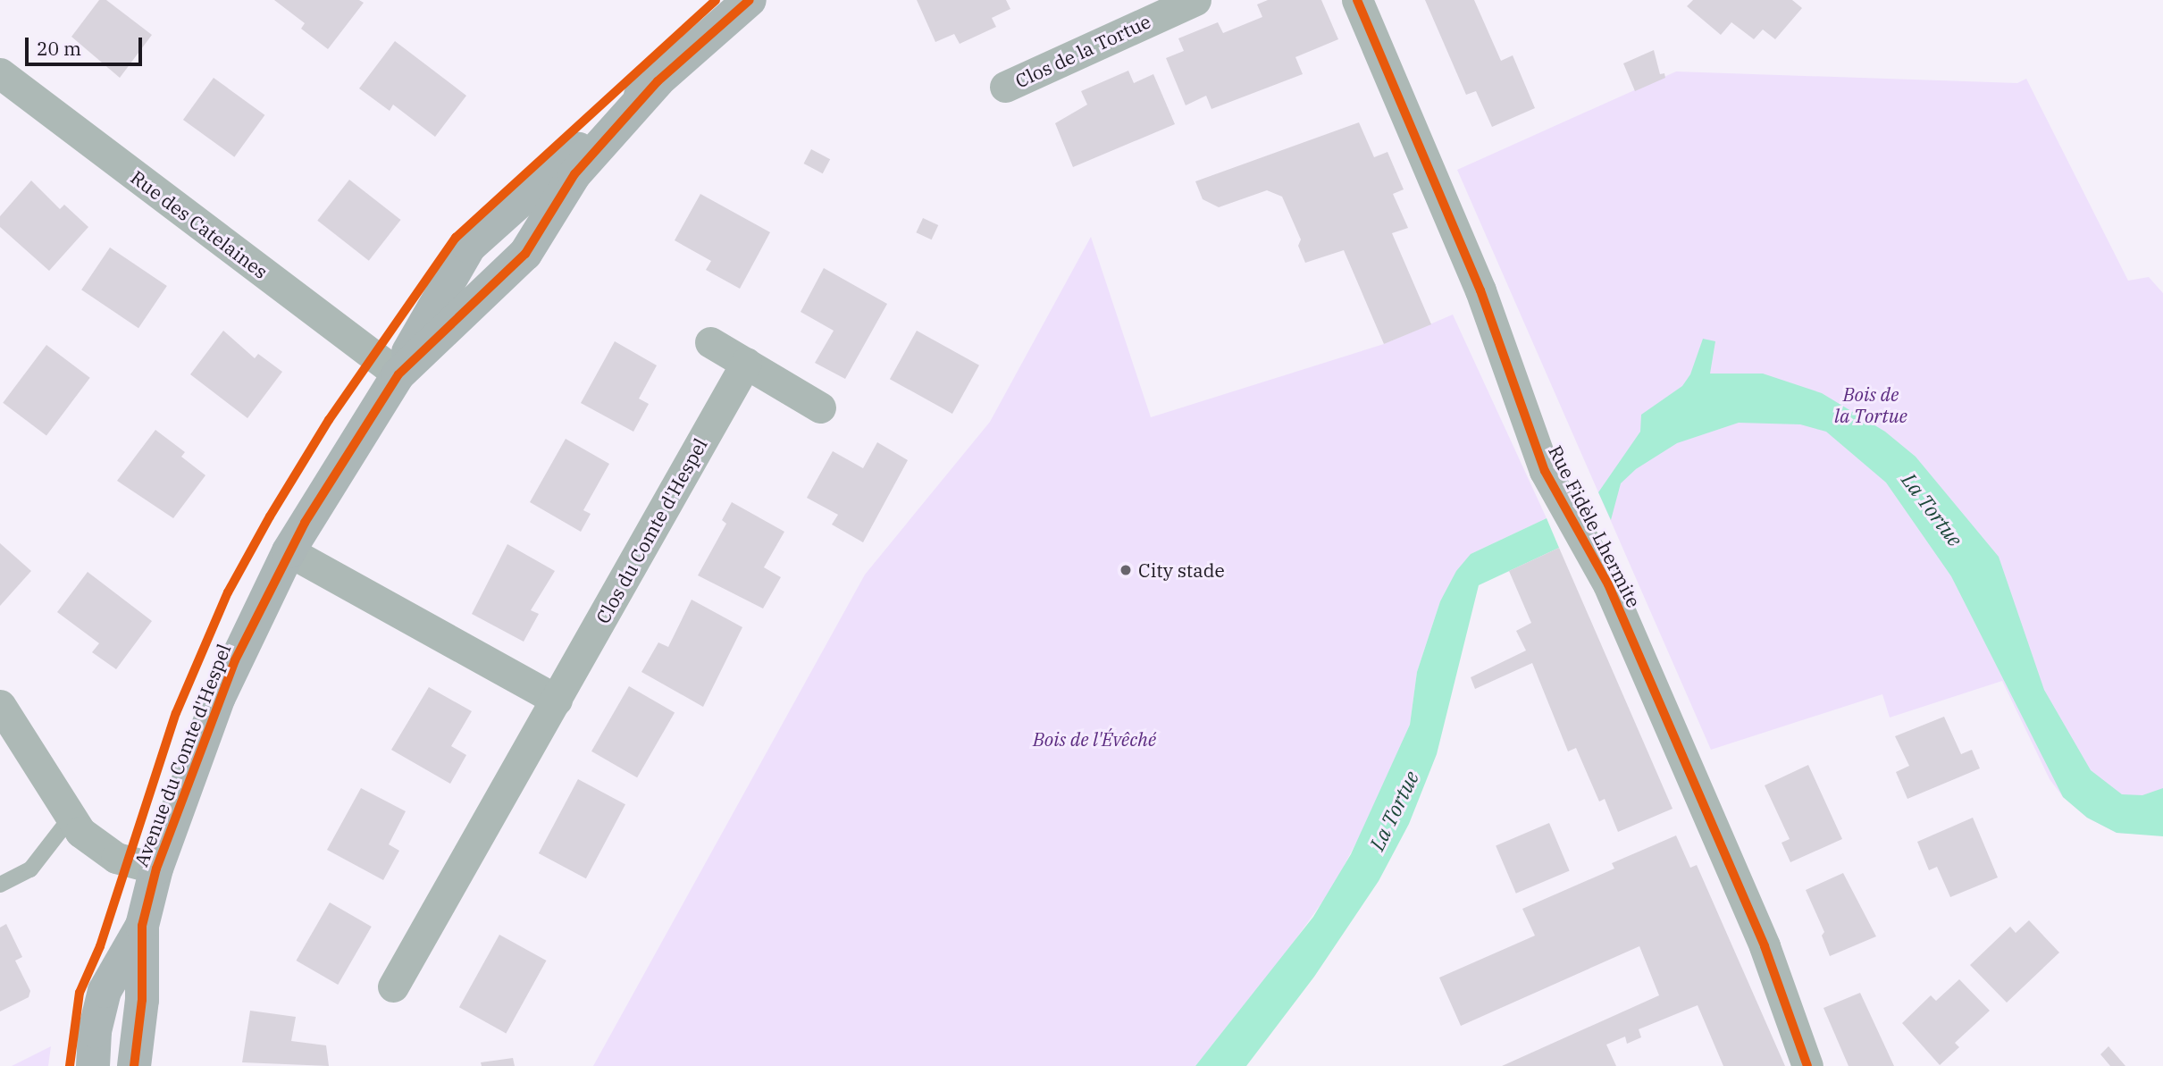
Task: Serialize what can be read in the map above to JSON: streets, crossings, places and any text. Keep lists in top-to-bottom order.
{
  "streets": {
    "street": [
      "Clos de la Tortue",
      "Rue des Catelaines",
      "Rue Fidèle Lhermite",
      "Clos du Comte d'Hespel",
      "Avenue du Comte d'Hespel"
    ]
  },
  "crossings": [
    ["Rue des Catelaines", "Avenue du Comte d'Hespel"]
  ],
  "water": ["La Tortue"],
  "parks": ["Bois de la Tortue", "Bois de l'Évêché"],
  "places": ["City stade"],
  "scale_bar": "20 m"
}
